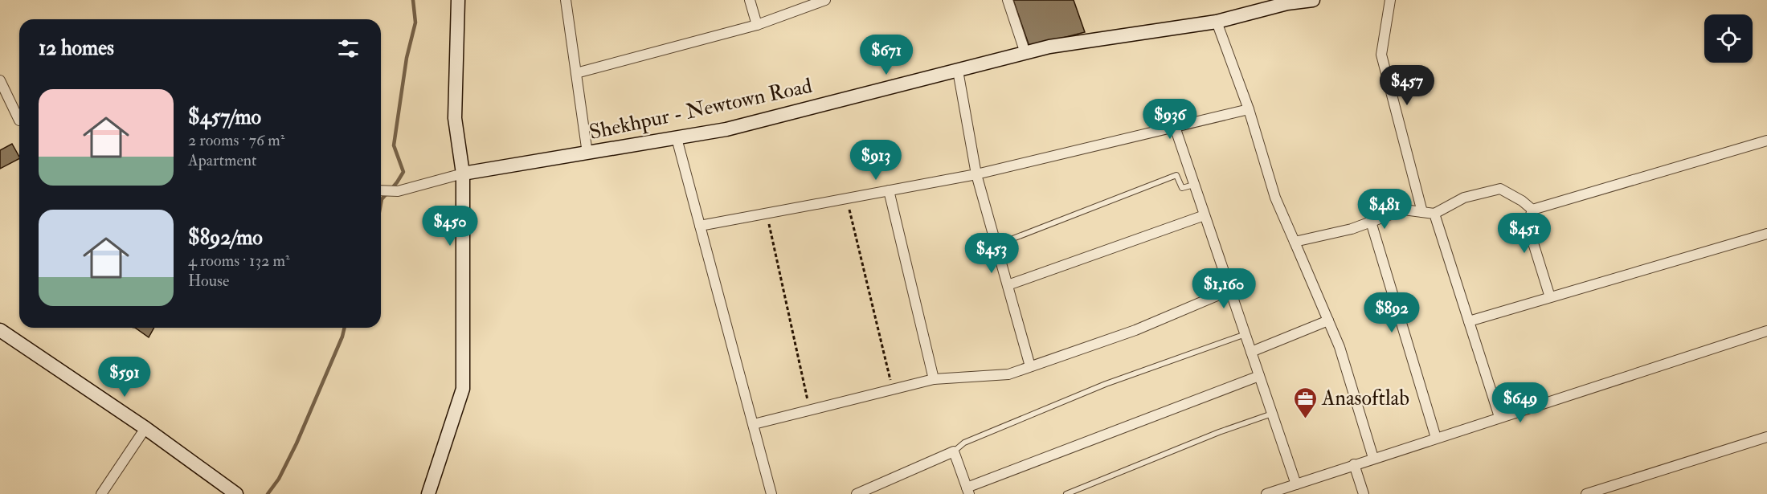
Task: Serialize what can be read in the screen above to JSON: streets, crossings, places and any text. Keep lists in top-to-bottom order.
{
  "streets": {
    "street": ["Shekhpur - Newtown Road"]
  },
  "places": {
    "office": ["Anasoftlab"]
  },
  "page": {
    "heading": "12 homes",
    "price": [
      "$671",
      "$457",
      "$936",
      "$913",
      "$481",
      "$450",
      "$451",
      "$453",
      "$1,160",
      "$892",
      "$591",
      "$649"
    ],
    "list": [
      {
        "name": "$457/mo",
        "note": "2 rooms · 76 m² · Apartment"
      },
      {
        "name": "$892/mo",
        "note": "4 rooms · 132 m² · House"
      }
    ]
  }
}
